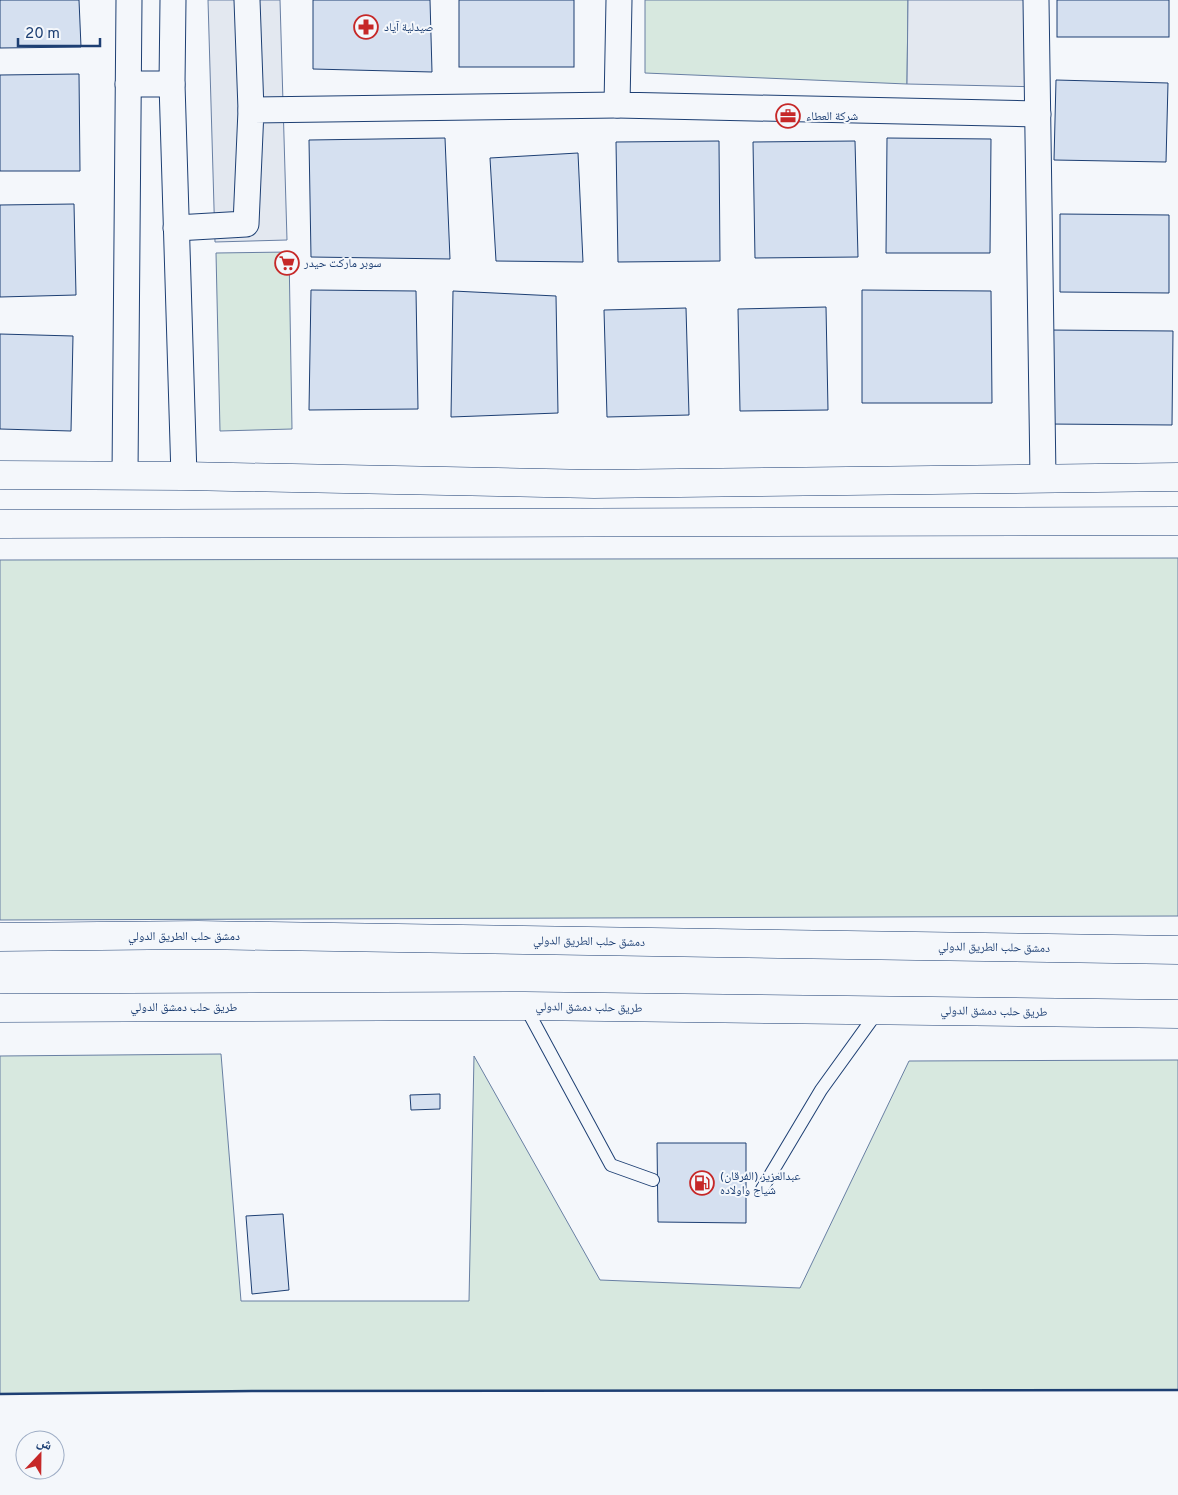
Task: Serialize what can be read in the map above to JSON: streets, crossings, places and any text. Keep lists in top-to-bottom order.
{
  "streets": {
    "main road": ["دمشق حلب الطريق الدولي", "طريق حلب دمشق الدولي"]
  },
  "places": {
    "pharmacy": ["صيدلية آياد"],
    "office": ["شركة العطاء"],
    "supermarket": ["سوبر ماركت حيدر"],
    "fuel station": ["(الفرقان) عبدالعزيز شياح واولاده"]
  },
  "scale_bar": "20 m",
  "north": "top"
}
